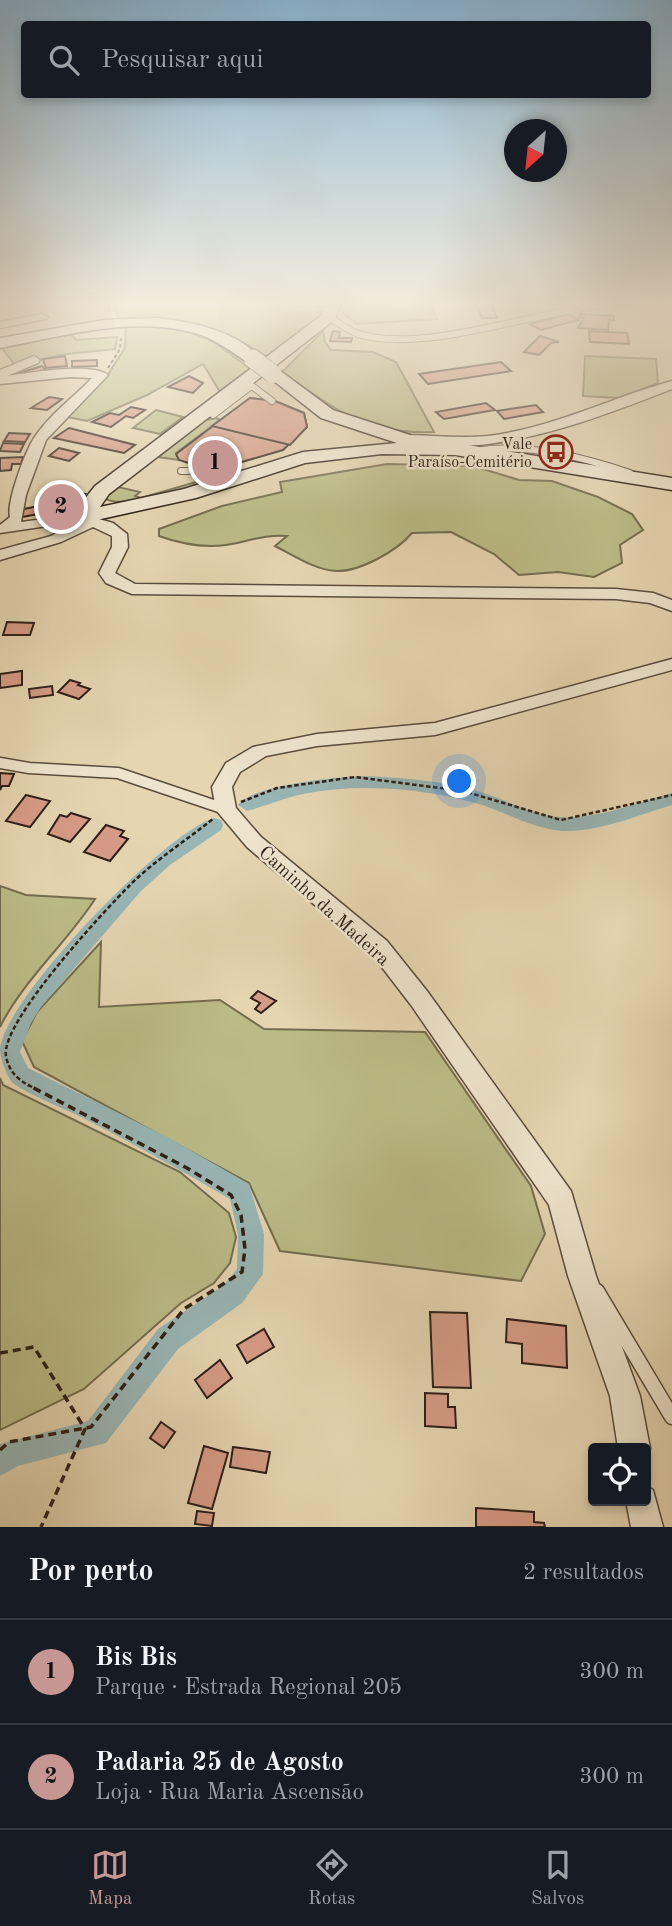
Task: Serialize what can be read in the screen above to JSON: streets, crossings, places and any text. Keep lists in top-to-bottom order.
{
  "streets": {
    "street": ["Caminho da Madeira"]
  },
  "places": {
    "bus stop": ["Vale Paraíso-Cemitério"]
  },
  "north": "bottom left",
  "page": {
    "search": "Pesquisar aqui",
    "pins": ["1", "2"],
    "heading": ["Por perto", "2 resultados"],
    "list": [
      {
        "mark": "1",
        "name": "Bis Bis",
        "note": "Parque · Estrada Regional 205",
        "value": "300 m"
      },
      {
        "mark": "2",
        "name": "Padaria 25 de Agosto",
        "note": "Loja · Rua Maria Ascensão",
        "value": "300 m"
      }
    ],
    "nav": ["Mapa", "Rotas", "Salvos"]
  }
}
